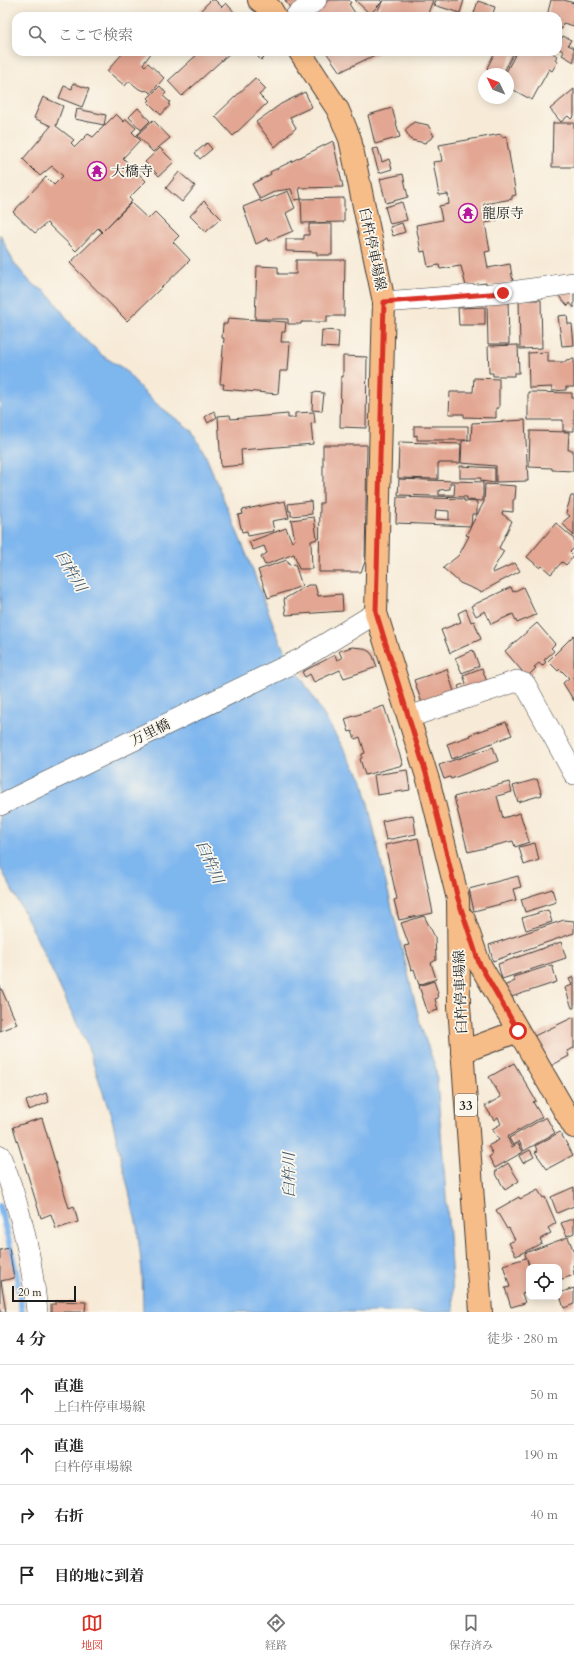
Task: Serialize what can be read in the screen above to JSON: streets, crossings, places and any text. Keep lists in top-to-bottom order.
{
  "streets": {
    "main road": ["臼杵停車場線", "33"],
    "street": ["万里橋"]
  },
  "crossings": [
    ["臼杵停車場線", "万里橋"]
  ],
  "water": ["臼杵川"],
  "places": {
    "temple": ["大橋寺", "龍原寺"]
  },
  "scale_bar": "20 m",
  "north": "top left",
  "page": {
    "search": "ここで検索",
    "scale": "20 m",
    "heading": ["4 分", "徒歩 · 280 m"],
    "list": [
      ["直進", "上臼杵停車場線", "50 m"],
      ["直進", "臼杵停車場線", "190 m"],
      ["右折", "40 m"],
      "目的地に到着"
    ],
    "nav": ["地図", "経路", "保存済み"]
  }
}
